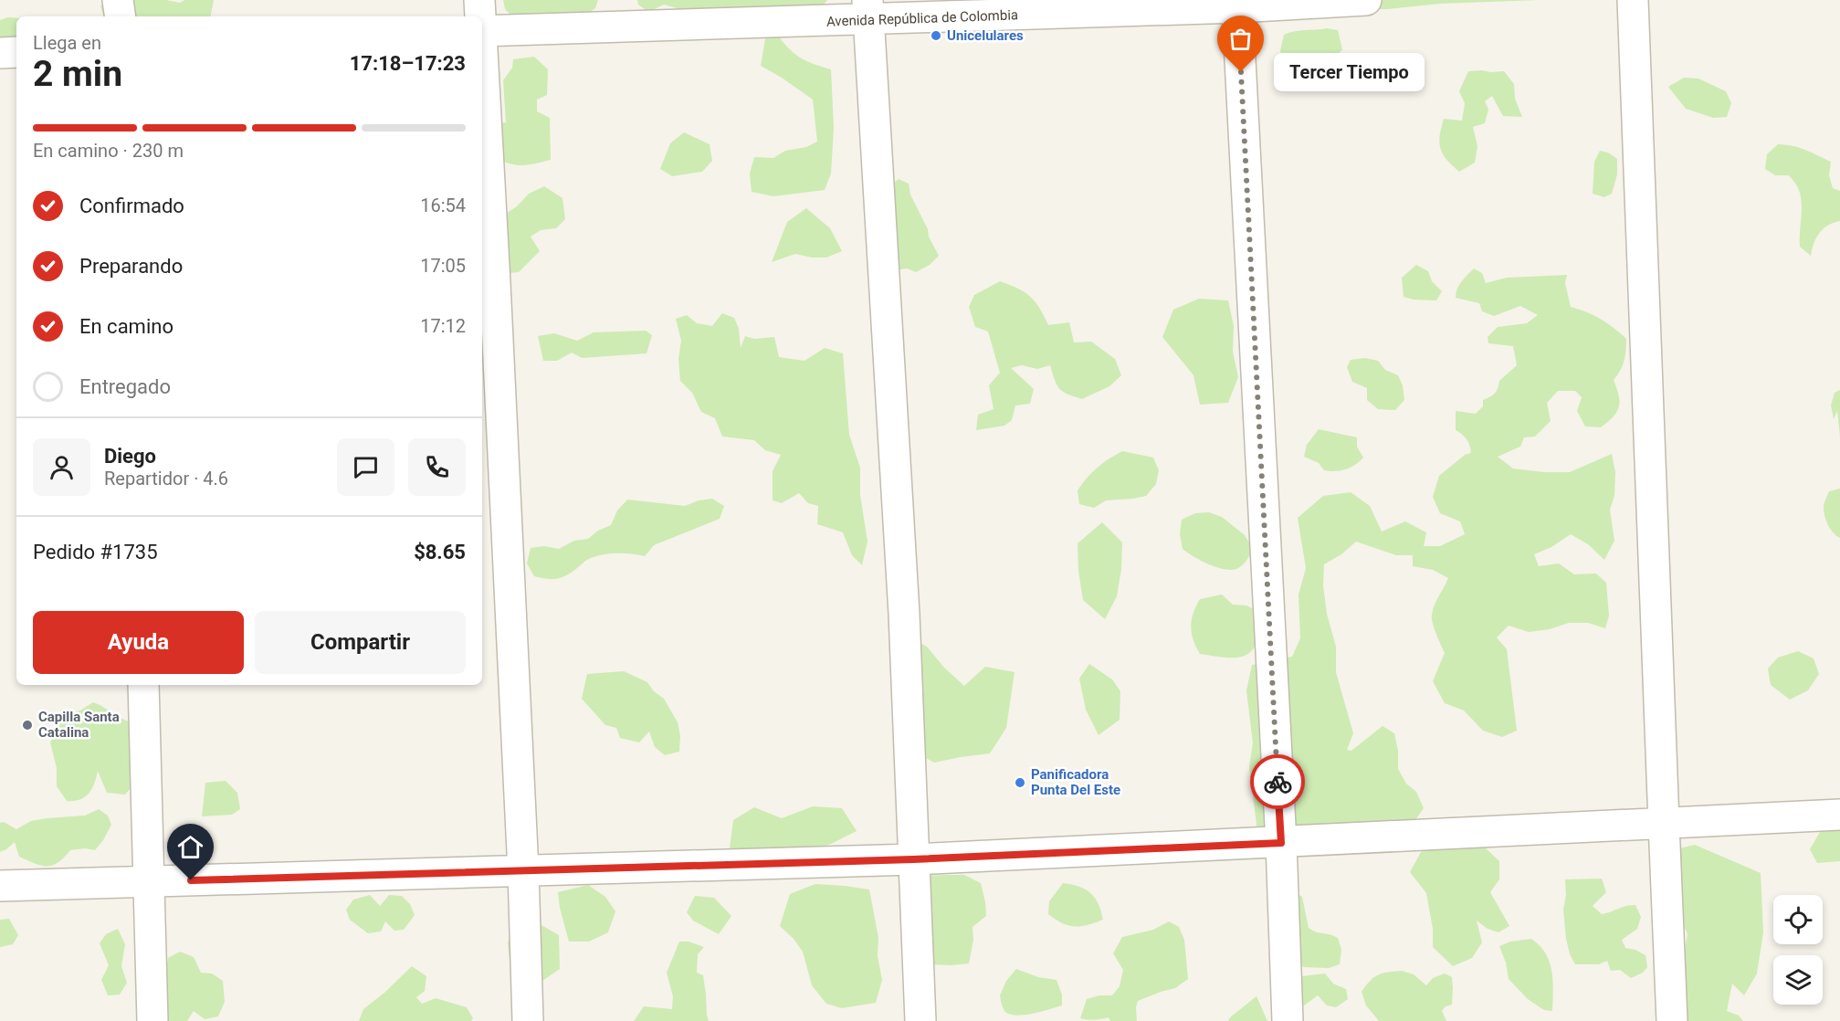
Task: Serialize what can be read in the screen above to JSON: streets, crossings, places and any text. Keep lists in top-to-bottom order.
{
  "streets": {
    "street": ["Avenida República de Colombia"]
  },
  "places": [
    "Unicelulares",
    "Tercer Tiempo",
    "Capilla Santa Catalina",
    "Panificadora Punta Del Este"
  ],
  "page": {
    "heading": ["2 min", "Llega en", "17:18–17:23"],
    "panel": [
      "Diego",
      "Repartidor · 4.6",
      "Pedido #1735",
      "$8.65"
    ],
    "bubble": "Tercer Tiempo",
    "bar": "En camino · 230 m",
    "list": [
      ["Confirmado", "16:54"],
      ["Preparando", "17:05"],
      ["En camino", "17:12"],
      "Entregado"
    ],
    "buttons": ["Ayuda", "Compartir"]
  }
}
